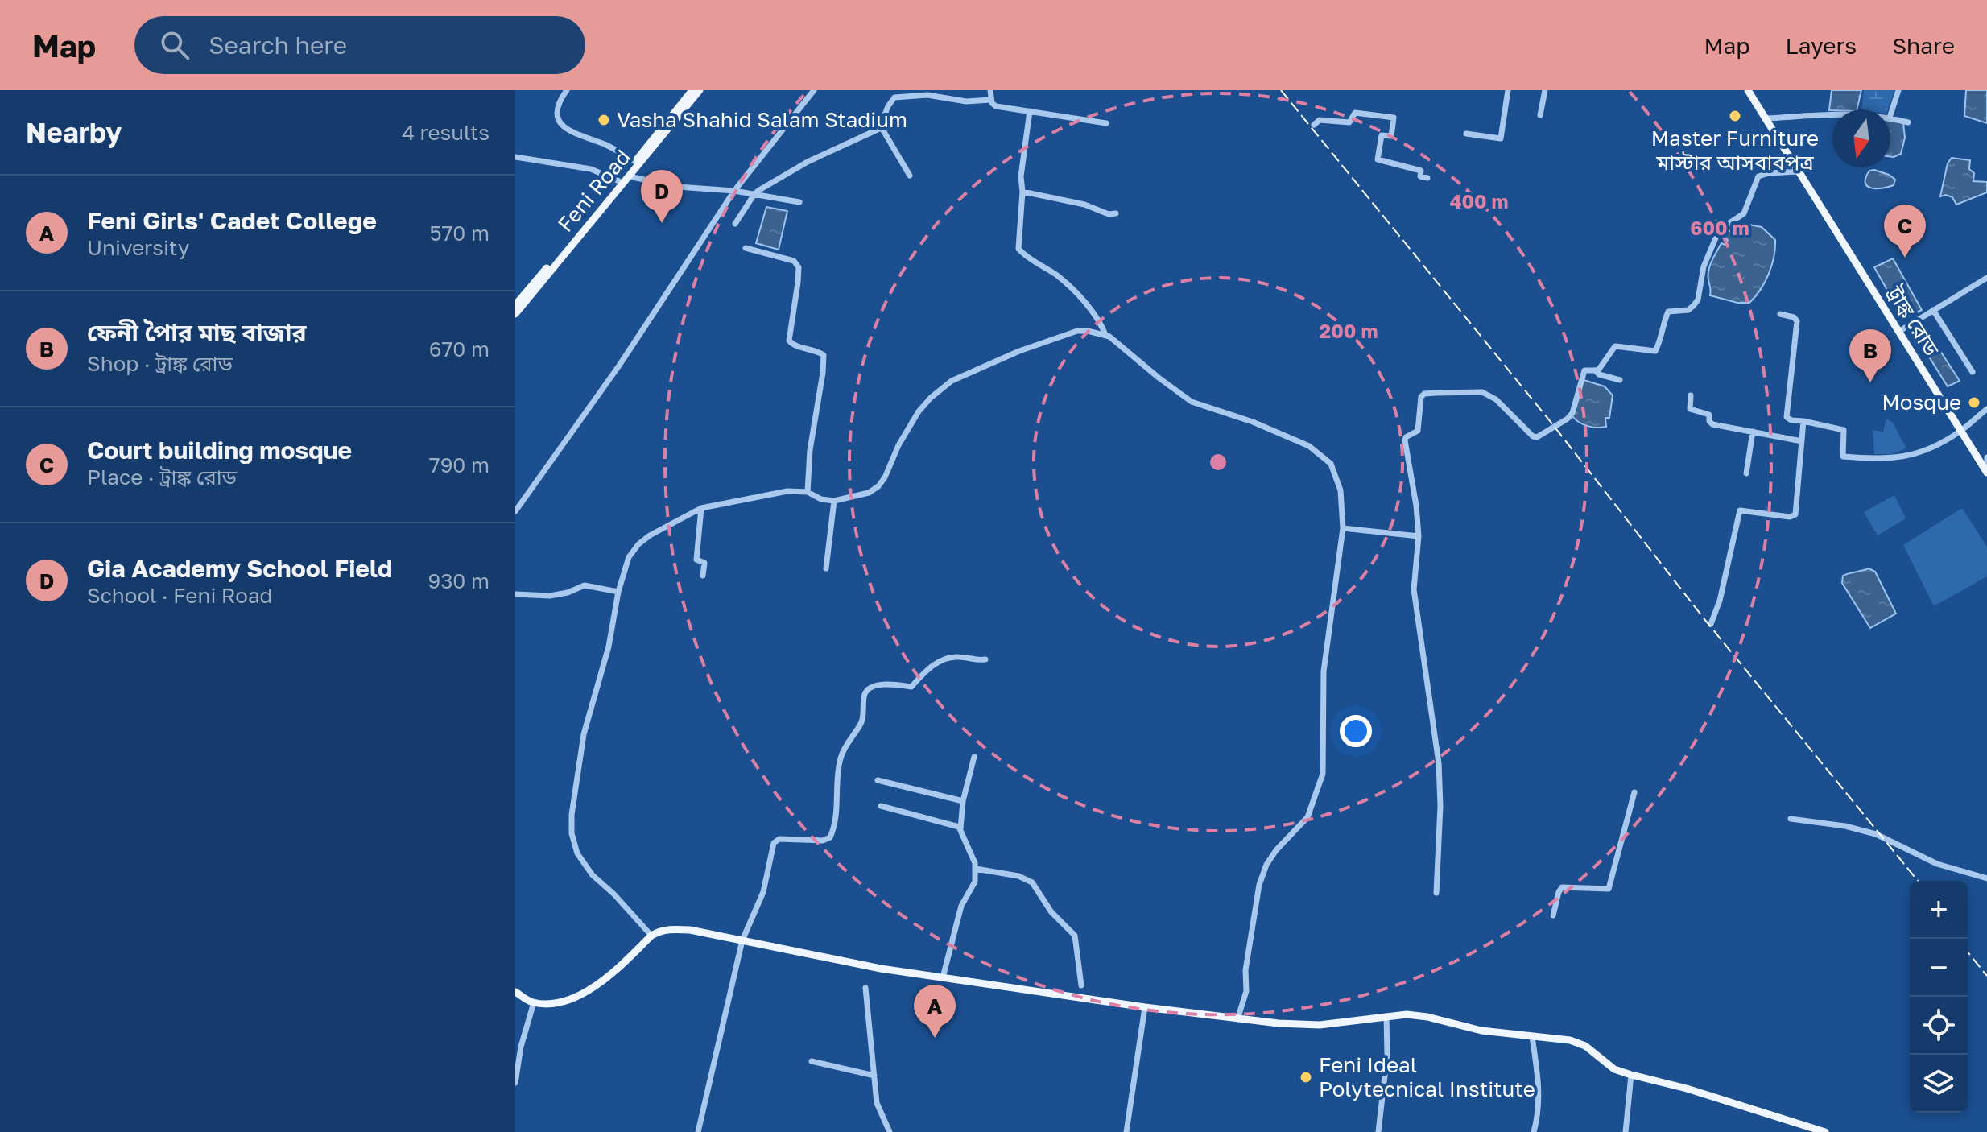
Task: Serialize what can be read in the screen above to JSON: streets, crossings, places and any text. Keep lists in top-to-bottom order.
{
  "streets": {
    "main road": ["Feni Road", "ট্রাঙ্ক রোড"]
  },
  "places": [
    "Master Furniture মাস্টার আসবাবপত্র",
    "Vasha Shahid Salam Stadium",
    "Mosque",
    "Feni Ideal Polytecnical Institute"
  ],
  "north": "bottom",
  "page": {
    "header": "Map",
    "search": "Search here",
    "nav": ["Map", "Layers", "Share"],
    "heading": ["Nearby", "4 results"],
    "pins": [
      "D",
      "C",
      "B",
      "A"
    ],
    "list": [
      {
        "mark": "A",
        "name": "Feni Girls' Cadet College",
        "note": "University",
        "value": "570 m"
      },
      {
        "mark": "B",
        "name": "ফেনী পৈার মাছ বাজার",
        "note": "Shop · ট্রাঙ্ক রোড",
        "value": "670 m"
      },
      {
        "mark": "C",
        "name": "Court building mosque",
        "note": "Place · ট্রাঙ্ক রোড",
        "value": "790 m"
      },
      {
        "mark": "D",
        "name": "Gia Academy School Field",
        "note": "School · Feni Road",
        "value": "930 m"
      }
    ],
    "map_buttons": ["+", "−"]
  },
  "rings": ["400 m", "600 m", "200 m"]
}
